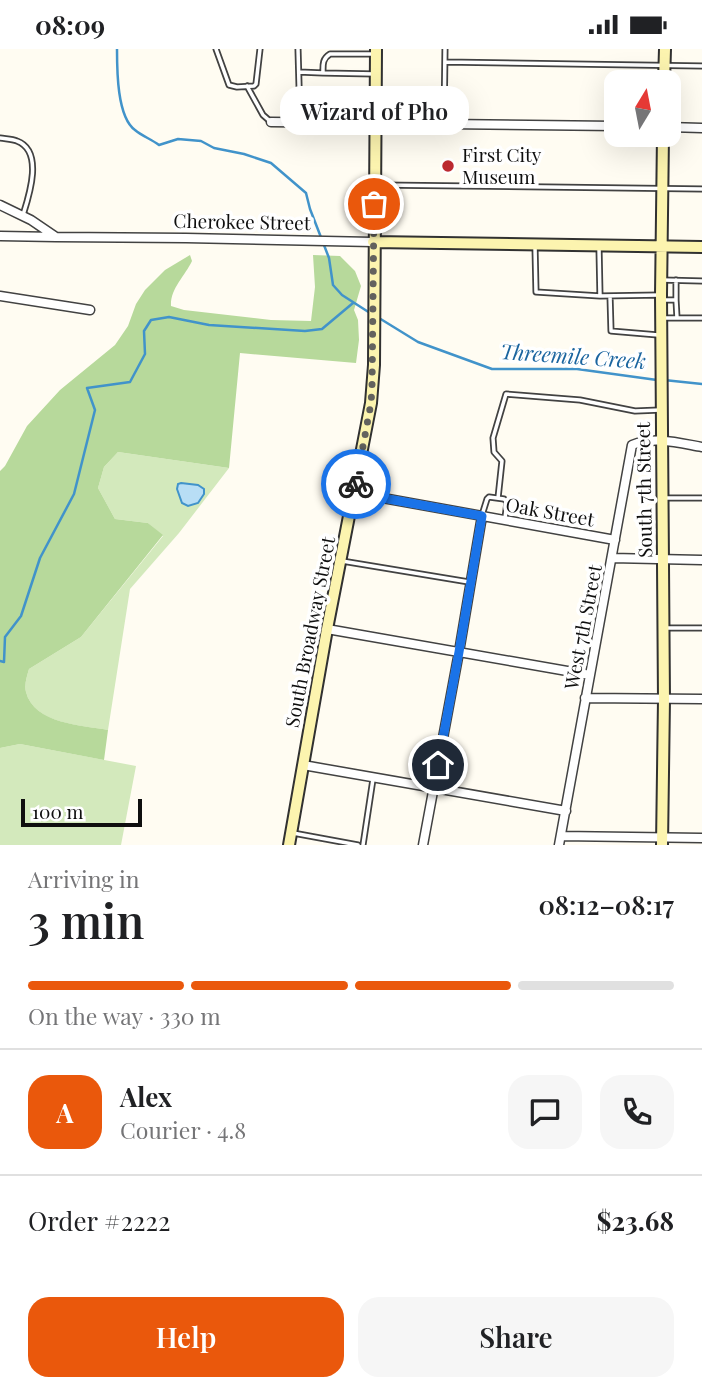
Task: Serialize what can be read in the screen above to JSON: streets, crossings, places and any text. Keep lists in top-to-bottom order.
{
  "streets": {
    "street": [
      "Cherokee Street",
      "South 7th Street",
      "Oak Street",
      "West 7th Street",
      "South Broadway Street"
    ]
  },
  "crossings": [
    ["Cherokee Street", "South 7th Street"],
    ["Cherokee Street", "South Broadway Street"],
    ["South 7th Street", "West 7th Street"],
    ["Oak Street", "West 7th Street"],
    ["Oak Street", "South Broadway Street"]
  ],
  "water": ["Threemile Creek"],
  "places": ["First City Museum", "Wizard of Pho"],
  "scale_bar": "100 m",
  "north": "top",
  "page": {
    "status": "08:09",
    "bubble": "Wizard of Pho",
    "scale": "100 m",
    "heading": ["3 min", "Arriving in", "08:12–08:17"],
    "panel": [
      "Alex",
      "Courier · 4.8",
      "Order #2222",
      "$23.68"
    ],
    "bar": "On the way · 330 m",
    "round": "A",
    "buttons": ["Help", "Share"]
  }
}
